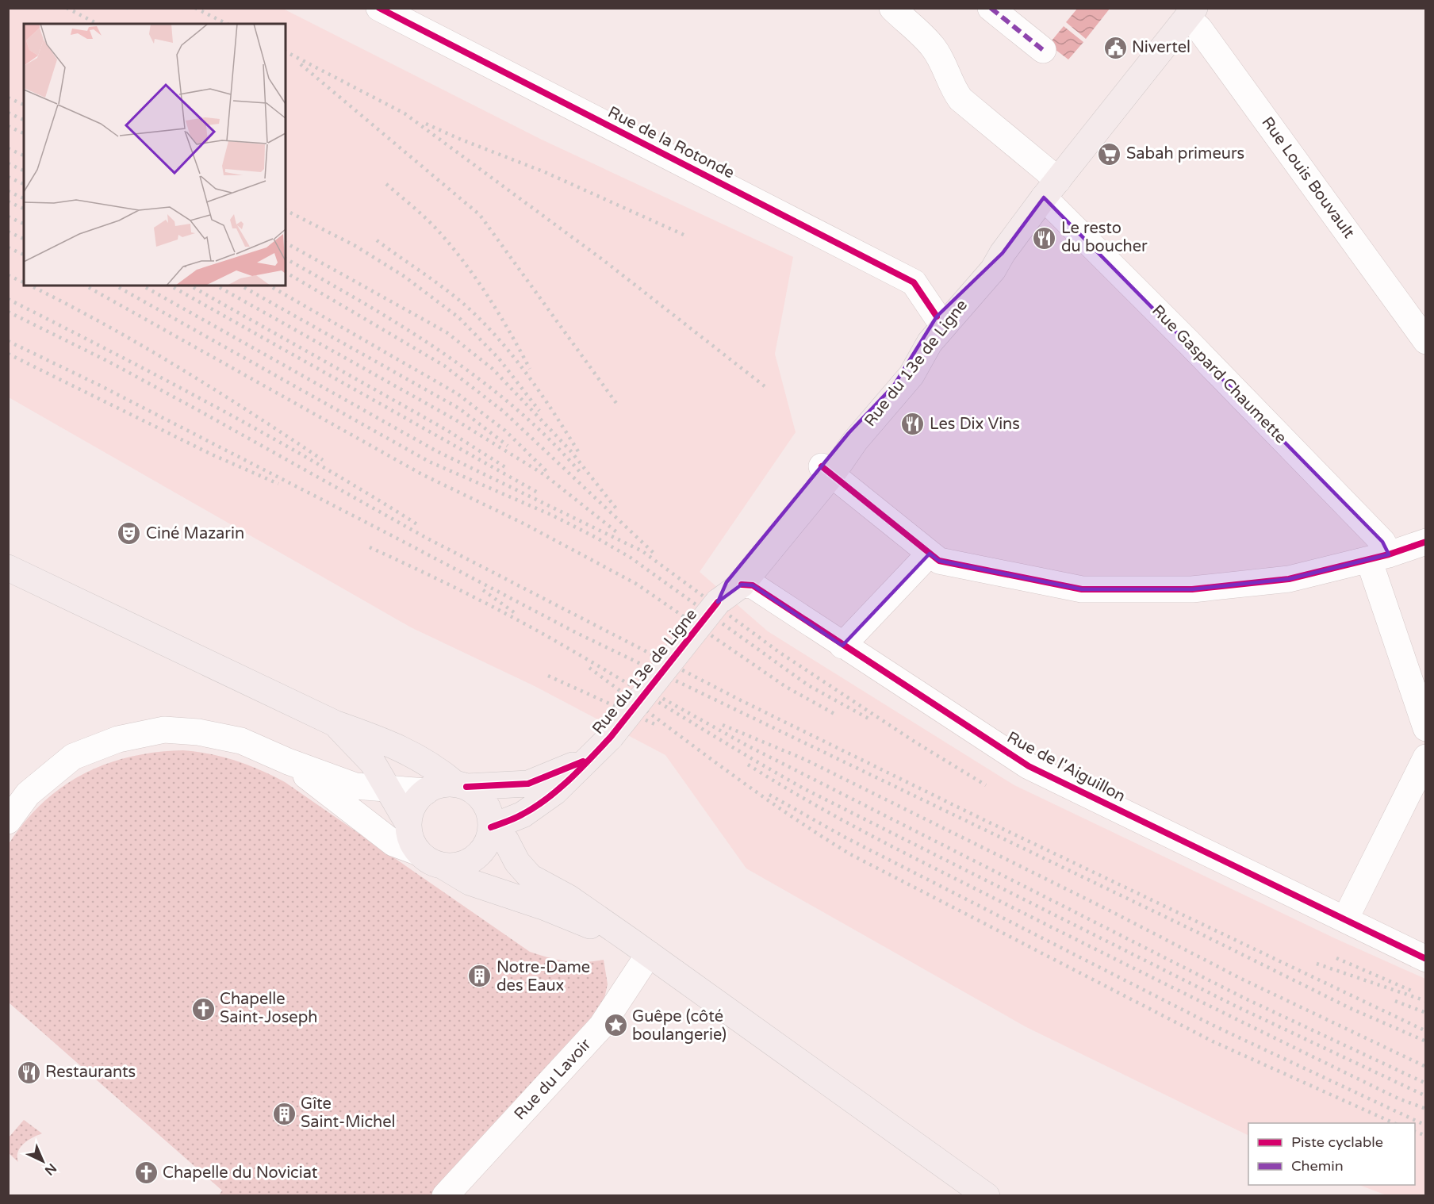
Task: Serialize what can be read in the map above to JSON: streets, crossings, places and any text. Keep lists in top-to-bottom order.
{
  "streets": {
    "main road": ["Rue du 13e de Ligne"],
    "street": [
      "Rue de la Rotonde",
      "Rue Louis Bouvault",
      "Rue Gaspard Chaumette",
      "Rue de l'Aiguillon",
      "Rue du Lavoir"
    ]
  },
  "crossings": [
    ["Rue de la Rotonde", "Rue du 13e de Ligne"],
    ["Rue Louis Bouvault", "Rue du 13e de Ligne"],
    ["Rue du 13e de Ligne", "Rue Gaspard Chaumette"],
    ["Rue du 13e de Ligne", "Rue de l'Aiguillon"]
  ],
  "places": {
    "public building": ["Nivertel"],
    "supermarket": ["Sabah primeurs"],
    "restaurant": ["Le resto du boucher", "Les Dix Vins", "Restaurants"],
    "theatre": ["Ciné Mazarin"],
    "building": ["Notre-Dame des Eaux", "Gîte Saint-Michel"],
    "church": ["Chapelle Saint-Joseph", "Chapelle du Noviciat"],
    "place": ["Guêpe (côté boulangerie)"]
  },
  "legend": ["Piste cyclable", "Chemin"],
  "north": "bottom right"
}
